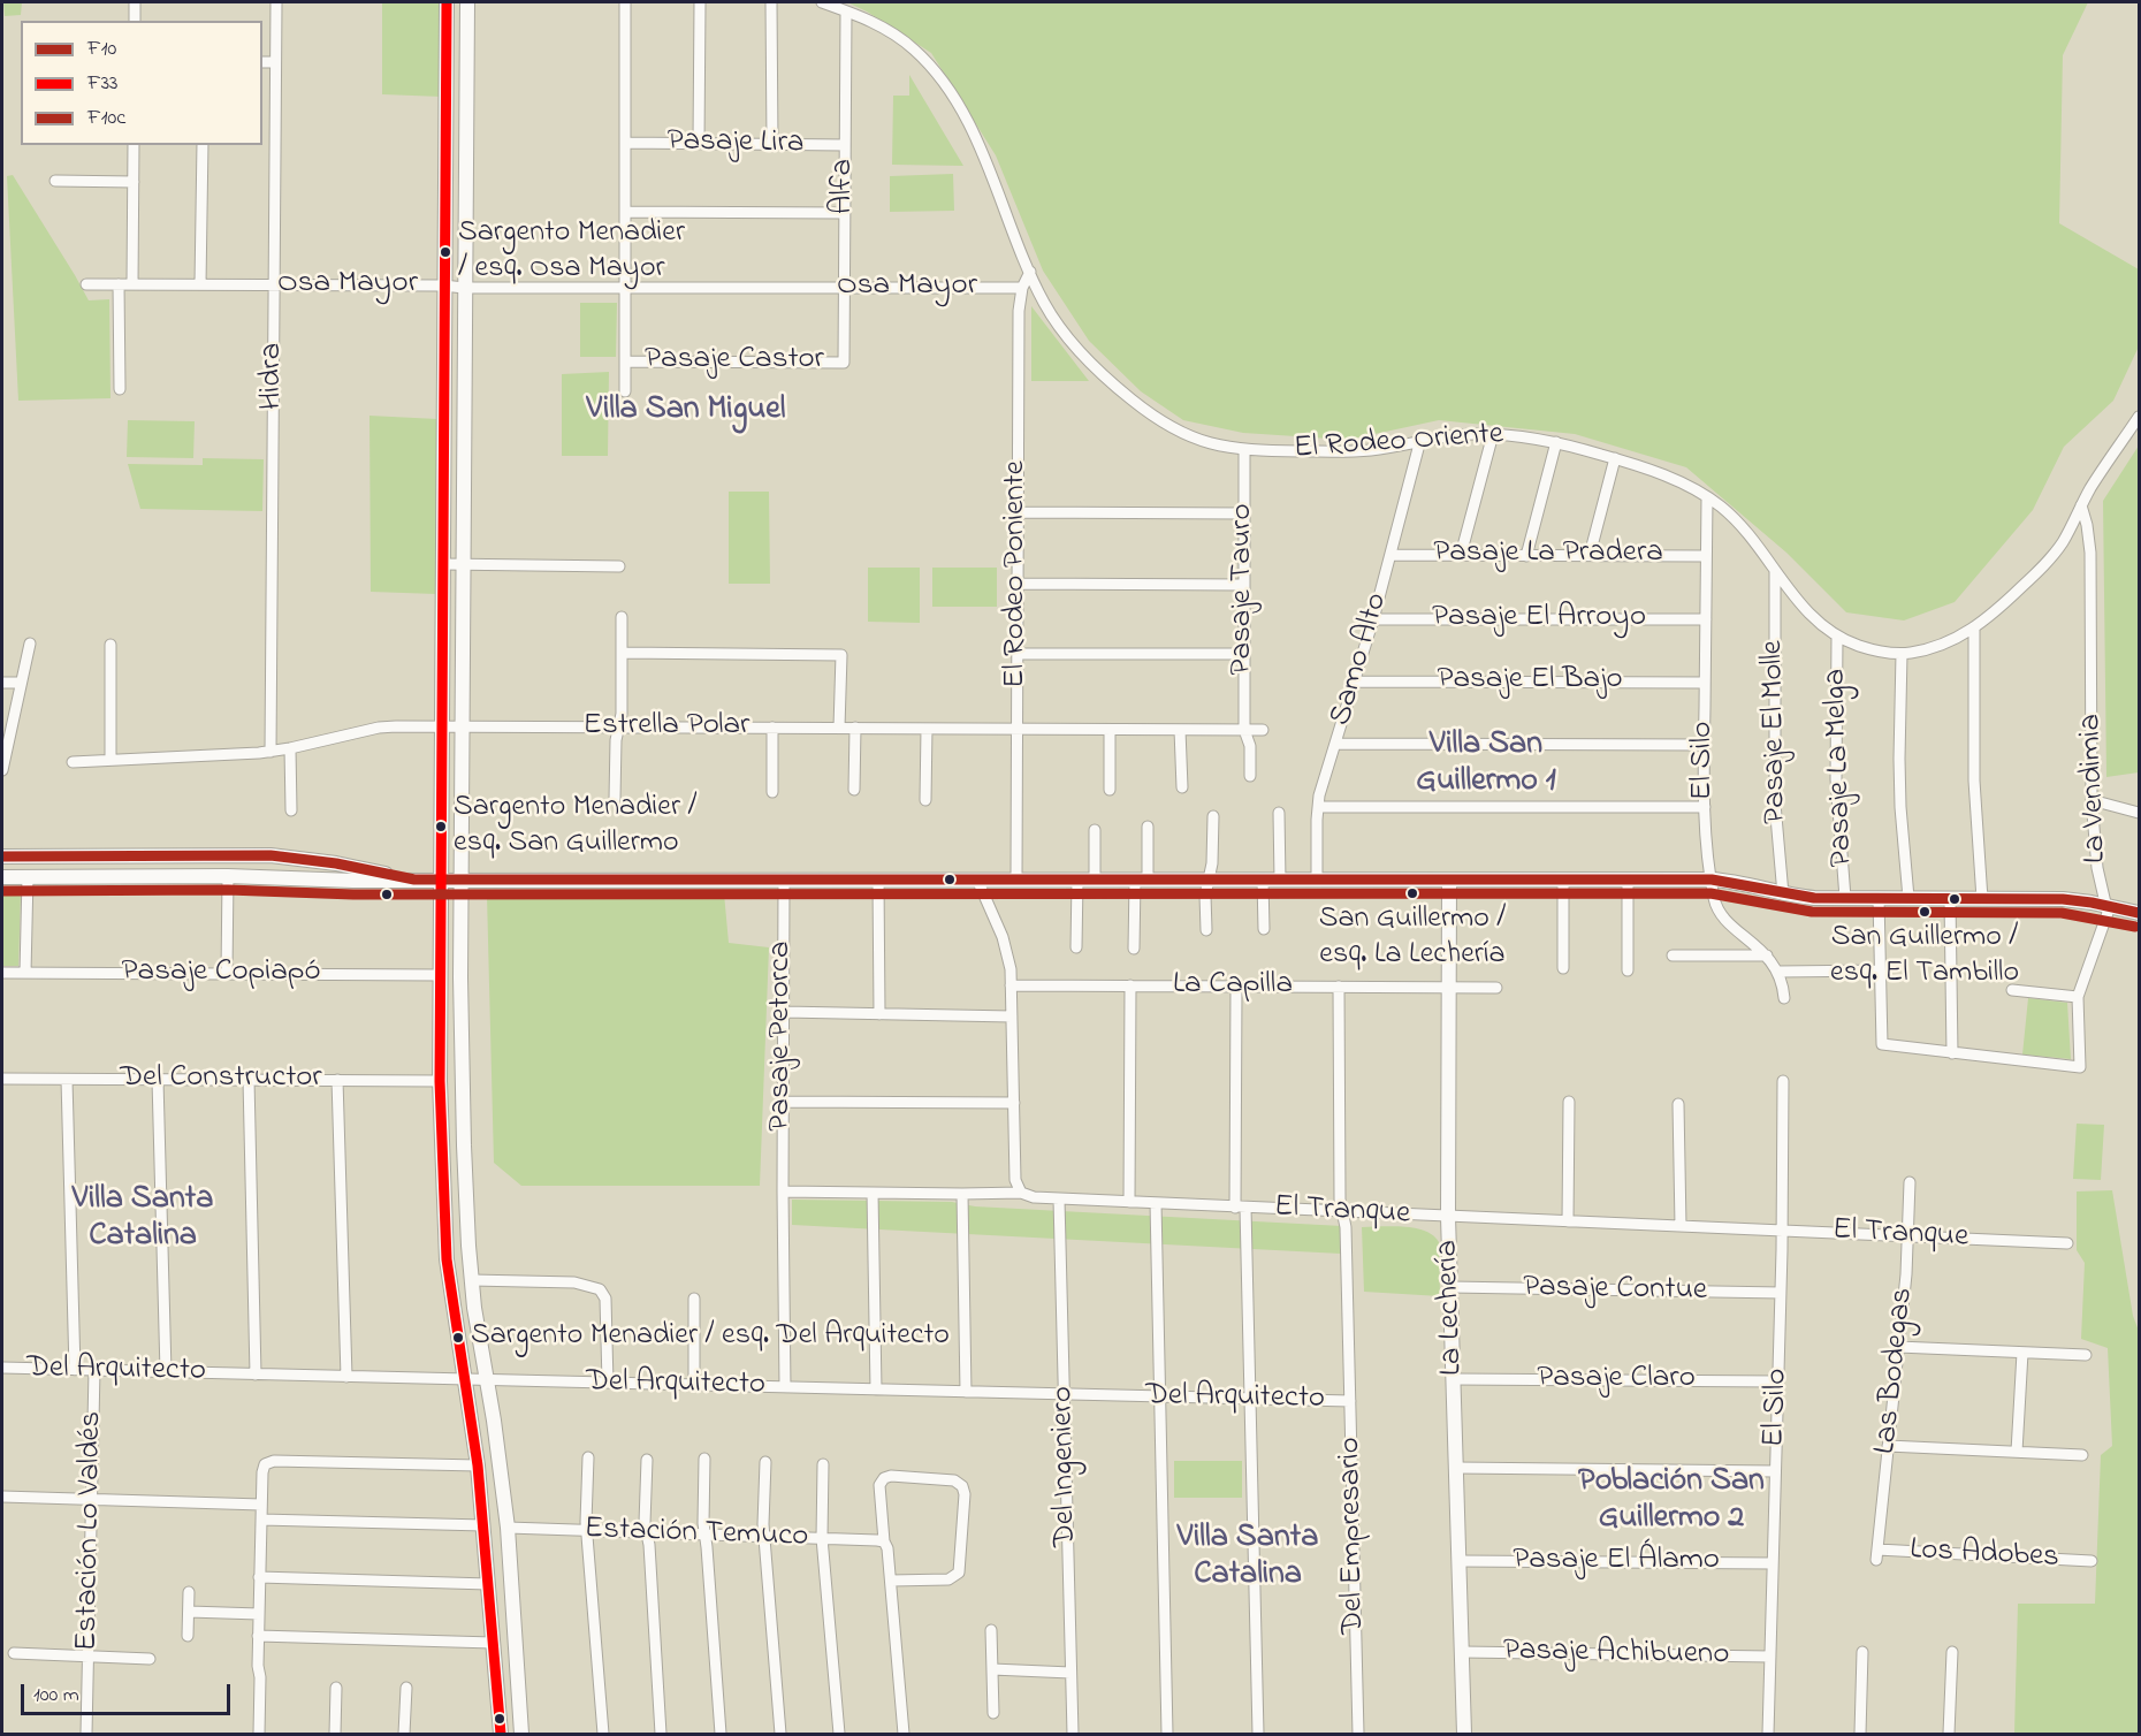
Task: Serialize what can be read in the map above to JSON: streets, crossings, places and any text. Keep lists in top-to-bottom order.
{
  "streets": {
    "street": [
      "Pasaje Lira",
      "Alfa",
      "Osa Mayor",
      "Pasaje Castor",
      "Hidra",
      "El Rodeo Oriente",
      "Pasaje La Pradera",
      "El Rodeo Poniente",
      "Pasaje Tauro",
      "Pasaje El Arroyo",
      "Samo Alto",
      "Pasaje El Bajo",
      "Estrella Polar",
      "Pasaje El Molle",
      "El Silo",
      "Pasaje La Melga",
      "La Vendimia",
      "Pasaje Copiapó",
      "La Capilla",
      "Pasaje Petorca",
      "Del Constructor",
      "El Tranque",
      "Pasaje Contue",
      "La Lechería",
      "Del Arquitecto",
      "Las Bodegas",
      "Pasaje Claro",
      "Del Ingeniero",
      "Estación Lo Valdés",
      "Estación Temuco",
      "Del Empresario",
      "Los Adobes",
      "Pasaje El Álamo",
      "Pasaje Achibueno"
    ]
  },
  "crossings": [
    ["Pasaje Lira", "Alfa"],
    ["Alfa", "Osa Mayor"],
    ["Alfa", "Pasaje Castor"],
    ["Alfa", "El Rodeo Oriente"],
    ["Osa Mayor", "Hidra"],
    ["Osa Mayor", "El Rodeo Poniente"],
    ["Hidra", "Estrella Polar"],
    ["El Rodeo Oriente", "El Rodeo Poniente"],
    ["El Rodeo Oriente", "Pasaje Tauro"],
    ["El Rodeo Oriente", "Samo Alto"],
    ["El Rodeo Oriente", "Pasaje El Molle"],
    ["El Rodeo Oriente", "El Silo"],
    ["El Rodeo Oriente", "Pasaje La Melga"],
    ["El Rodeo Oriente", "La Vendimia"],
    ["Pasaje La Pradera", "Samo Alto"],
    ["Pasaje La Pradera", "El Silo"],
    ["El Rodeo Poniente", "Estrella Polar"],
    ["Pasaje Tauro", "Estrella Polar"],
    ["Pasaje El Arroyo", "Samo Alto"],
    ["Pasaje El Arroyo", "El Silo"],
    ["Samo Alto", "Pasaje El Bajo"],
    ["Pasaje El Bajo", "El Silo"],
    ["El Silo", "El Tranque"],
    ["El Silo", "Pasaje Contue"],
    ["El Silo", "Pasaje Claro"],
    ["El Silo", "Pasaje El Álamo"],
    ["El Silo", "Pasaje Achibueno"],
    ["La Capilla", "La Lechería"],
    ["La Capilla", "Del Empresario"],
    ["Pasaje Petorca", "El Tranque"],
    ["Pasaje Petorca", "Del Arquitecto"],
    ["El Tranque", "La Lechería"],
    ["El Tranque", "Las Bodegas"],
    ["El Tranque", "Del Ingeniero"],
    ["El Tranque", "Del Empresario"],
    ["Pasaje Contue", "La Lechería"],
    ["La Lechería", "Pasaje Claro"],
    ["La Lechería", "Pasaje El Álamo"],
    ["La Lechería", "Pasaje Achibueno"],
    ["Del Arquitecto", "Del Ingeniero"],
    ["Del Arquitecto", "Estación Lo Valdés"],
    ["Del Arquitecto", "Del Empresario"],
    ["Las Bodegas", "Los Adobes"]
  ],
  "districts": [
    "Villa San Miguel",
    "Villa San Guillermo 1",
    "Villa Santa Catalina",
    "Población San Guillermo 2",
    "Villa Santa Catalina"
  ],
  "places": [
    "Sargento Menadier / esq. Osa Mayor",
    "Sargento Menadier / esq. San Guillermo",
    "San Guillermo / esq. La Lechería",
    "San Guillermo / esq. El Tambillo",
    "Sargento Menadier / esq. Del Arquitecto"
  ],
  "lines": ["transit line F33", "transit line F10", "transit line F10c"],
  "legend": ["F10", "F33", "F10c"],
  "scale_bar": "100 m"
}
